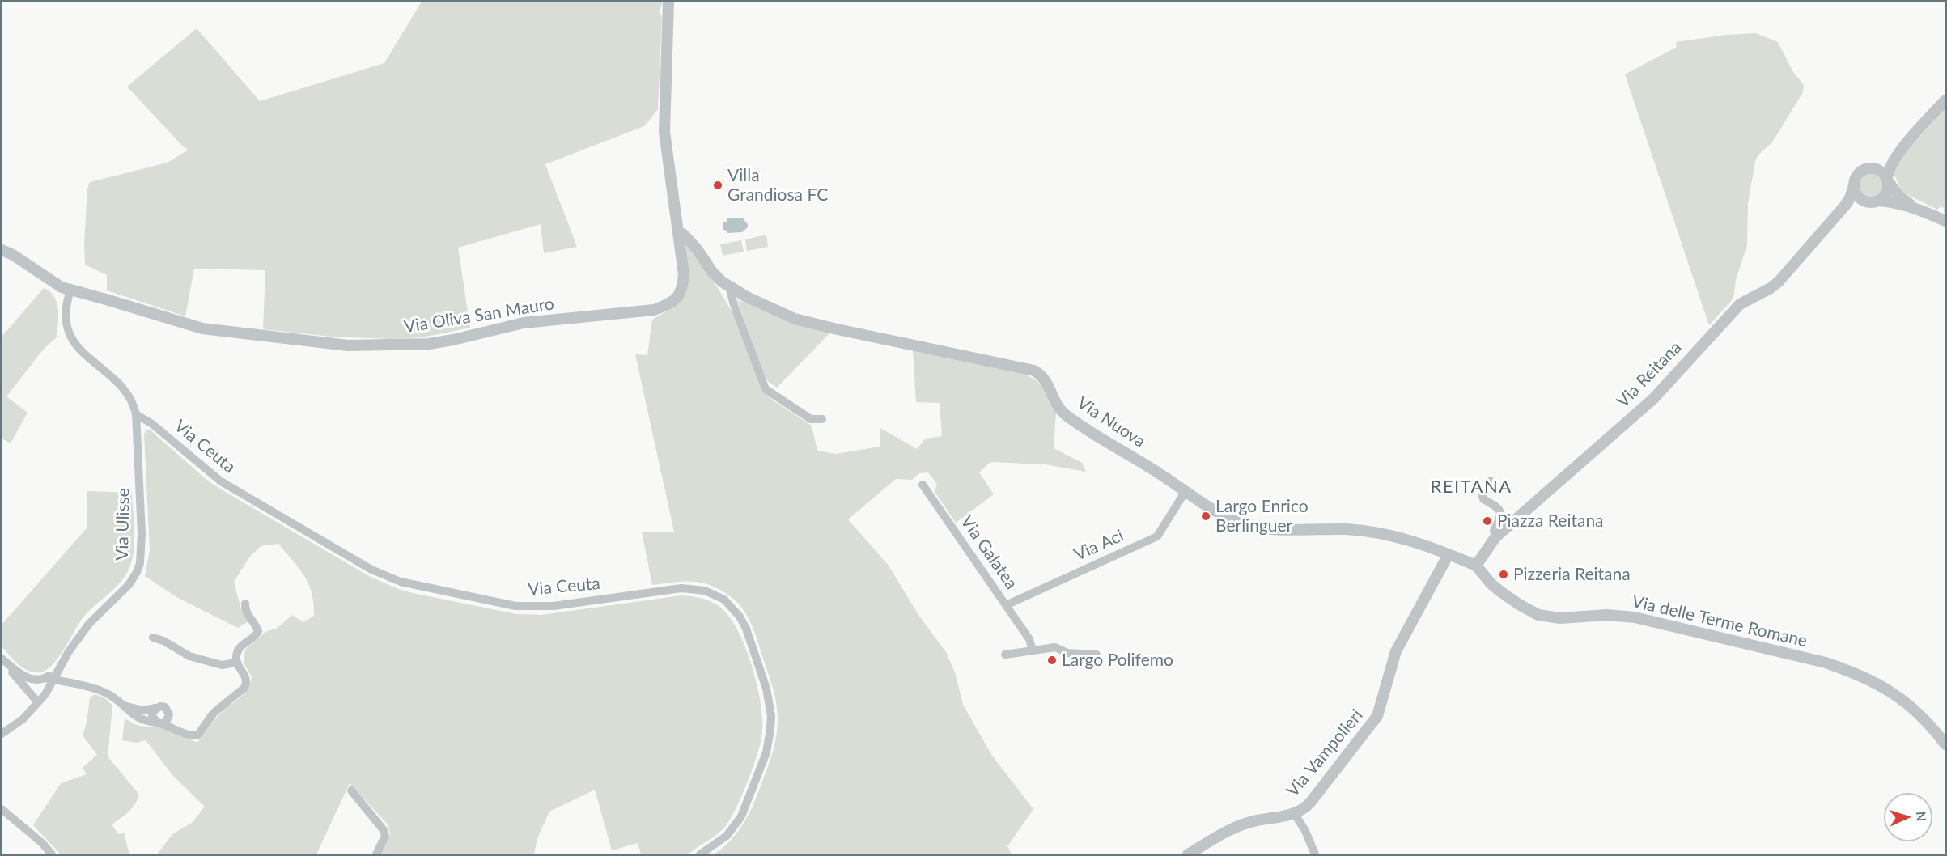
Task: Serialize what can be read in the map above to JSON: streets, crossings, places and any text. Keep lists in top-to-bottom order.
{
  "streets": {
    "street": [
      "Via Oliva San Mauro",
      "Via Reitana",
      "Via Nuova",
      "Via Ceuta",
      "Via Ulisse",
      "Via Aci",
      "Via Galatea",
      "Via delle Terme Romane",
      "Via Vampolieri"
    ]
  },
  "crossings": [
    ["Via Oliva San Mauro", "Via Nuova"],
    ["Via Oliva San Mauro", "Via Ulisse"],
    ["Via Reitana", "Via Nuova"],
    ["Via Reitana", "Via delle Terme Romane"],
    ["Via Nuova", "Via Aci"],
    ["Via Nuova", "Via delle Terme Romane"],
    ["Via Nuova", "Via Vampolieri"],
    ["Via Ceuta", "Via Ulisse"],
    ["Via Aci", "Via Galatea"]
  ],
  "districts": ["REITANA"],
  "places": [
    "Villa Grandiosa FC",
    "Largo Enrico Berlinguer",
    "Piazza Reitana",
    "Pizzeria Reitana",
    "Largo Polifemo"
  ],
  "north": "right"
}
